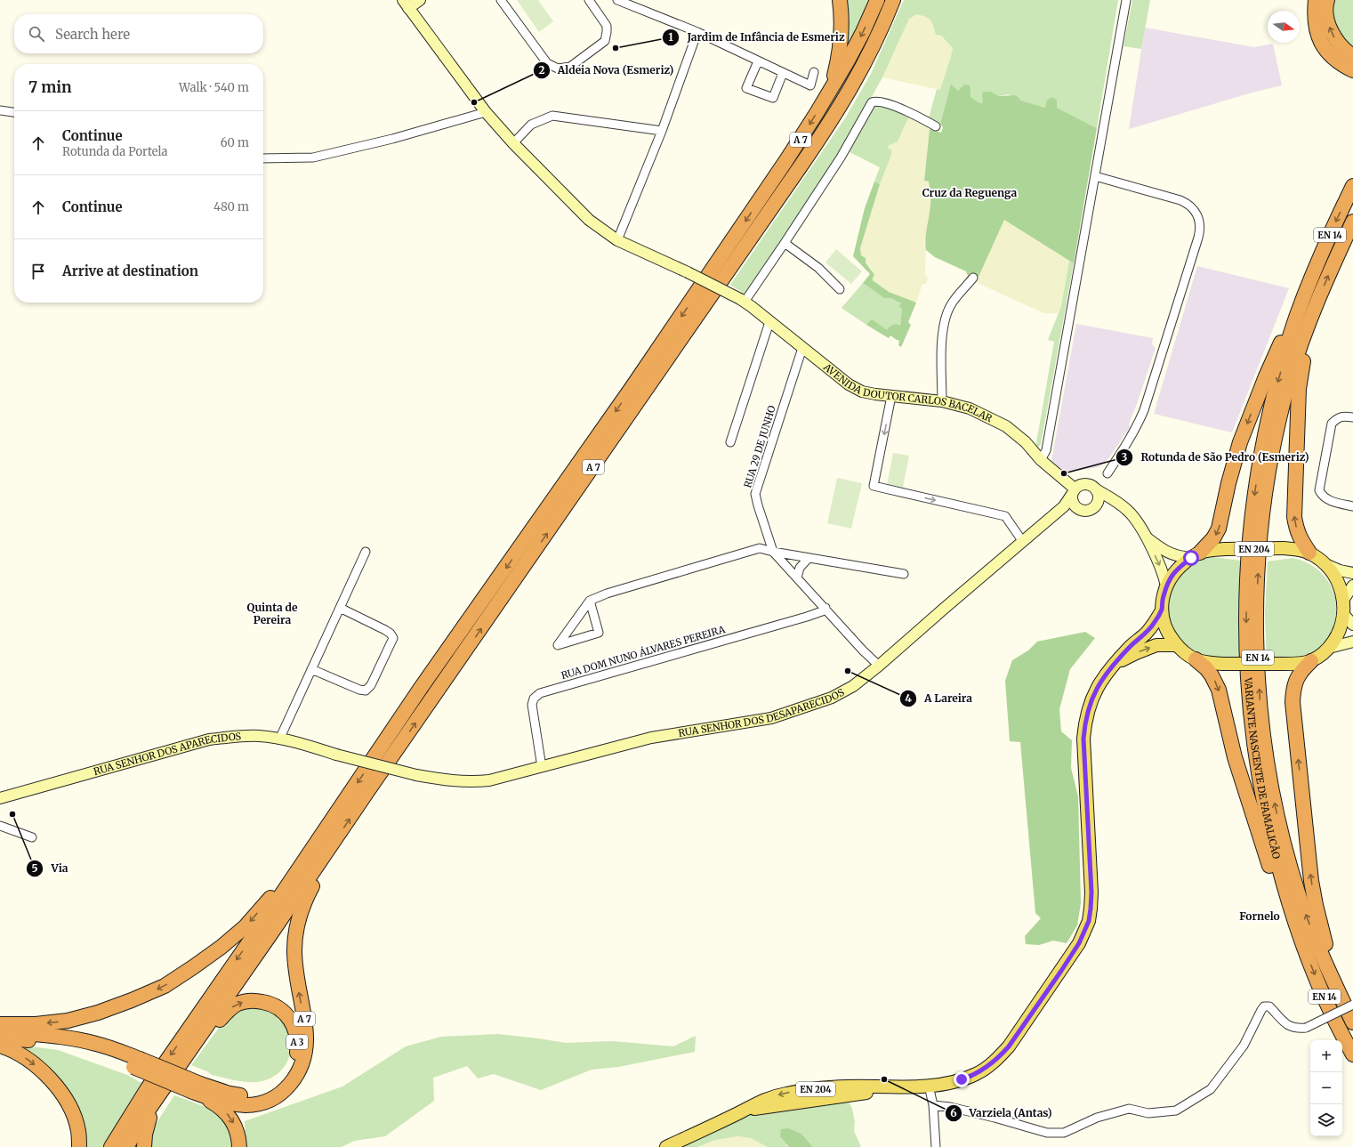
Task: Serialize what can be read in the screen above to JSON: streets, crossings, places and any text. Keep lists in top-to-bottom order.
{
  "streets": {
    "highway": [
      "A 7",
      "EN 14",
      "VARIANTE NASCENTE DE FAMALICÃO",
      "A 3"
    ],
    "main road": ["EN 204"],
    "street": [
      "AVENIDA DOUTOR CARLOS BACELAR",
      "RUA 29 DE JUNHO",
      "RUA DOM NUNO ÁLVARES PEREIRA",
      "RUA SENHOR DOS DESAPARECIDOS",
      "RUA SENHOR DOS APARECIDOS"
    ]
  },
  "crossings": [
    ["A 7", "A 3"],
    ["EN 14", "EN 204"],
    ["EN 14", "VARIANTE NASCENTE DE FAMALICÃO"],
    ["AVENIDA DOUTOR CARLOS BACELAR", "RUA 29 DE JUNHO"],
    ["AVENIDA DOUTOR CARLOS BACELAR", "RUA SENHOR DOS DESAPARECIDOS"],
    ["RUA DOM NUNO ÁLVARES PEREIRA", "RUA SENHOR DOS DESAPARECIDOS"],
    ["RUA SENHOR DOS DESAPARECIDOS", "RUA SENHOR DOS APARECIDOS"]
  ],
  "districts": ["Cruz da Reguenga", "Quinta de Pereira", "Fornelo"],
  "places": [
    "Jardim de Infância de Esmeriz",
    "Aldeia Nova (Esmeriz)",
    "Rotunda de São Pedro (Esmeriz)",
    "A Lareira",
    "Via",
    "Varziela (Antas)"
  ],
  "north": "right",
  "page": {
    "search": "Search here",
    "heading": ["7 min", "Walk · 540 m"],
    "list": [
      ["Continue", "Rotunda da Portela", "60 m"],
      ["Continue", "480 m"],
      "Arrive at destination"
    ],
    "map_buttons": ["+", "−"]
  }
}
